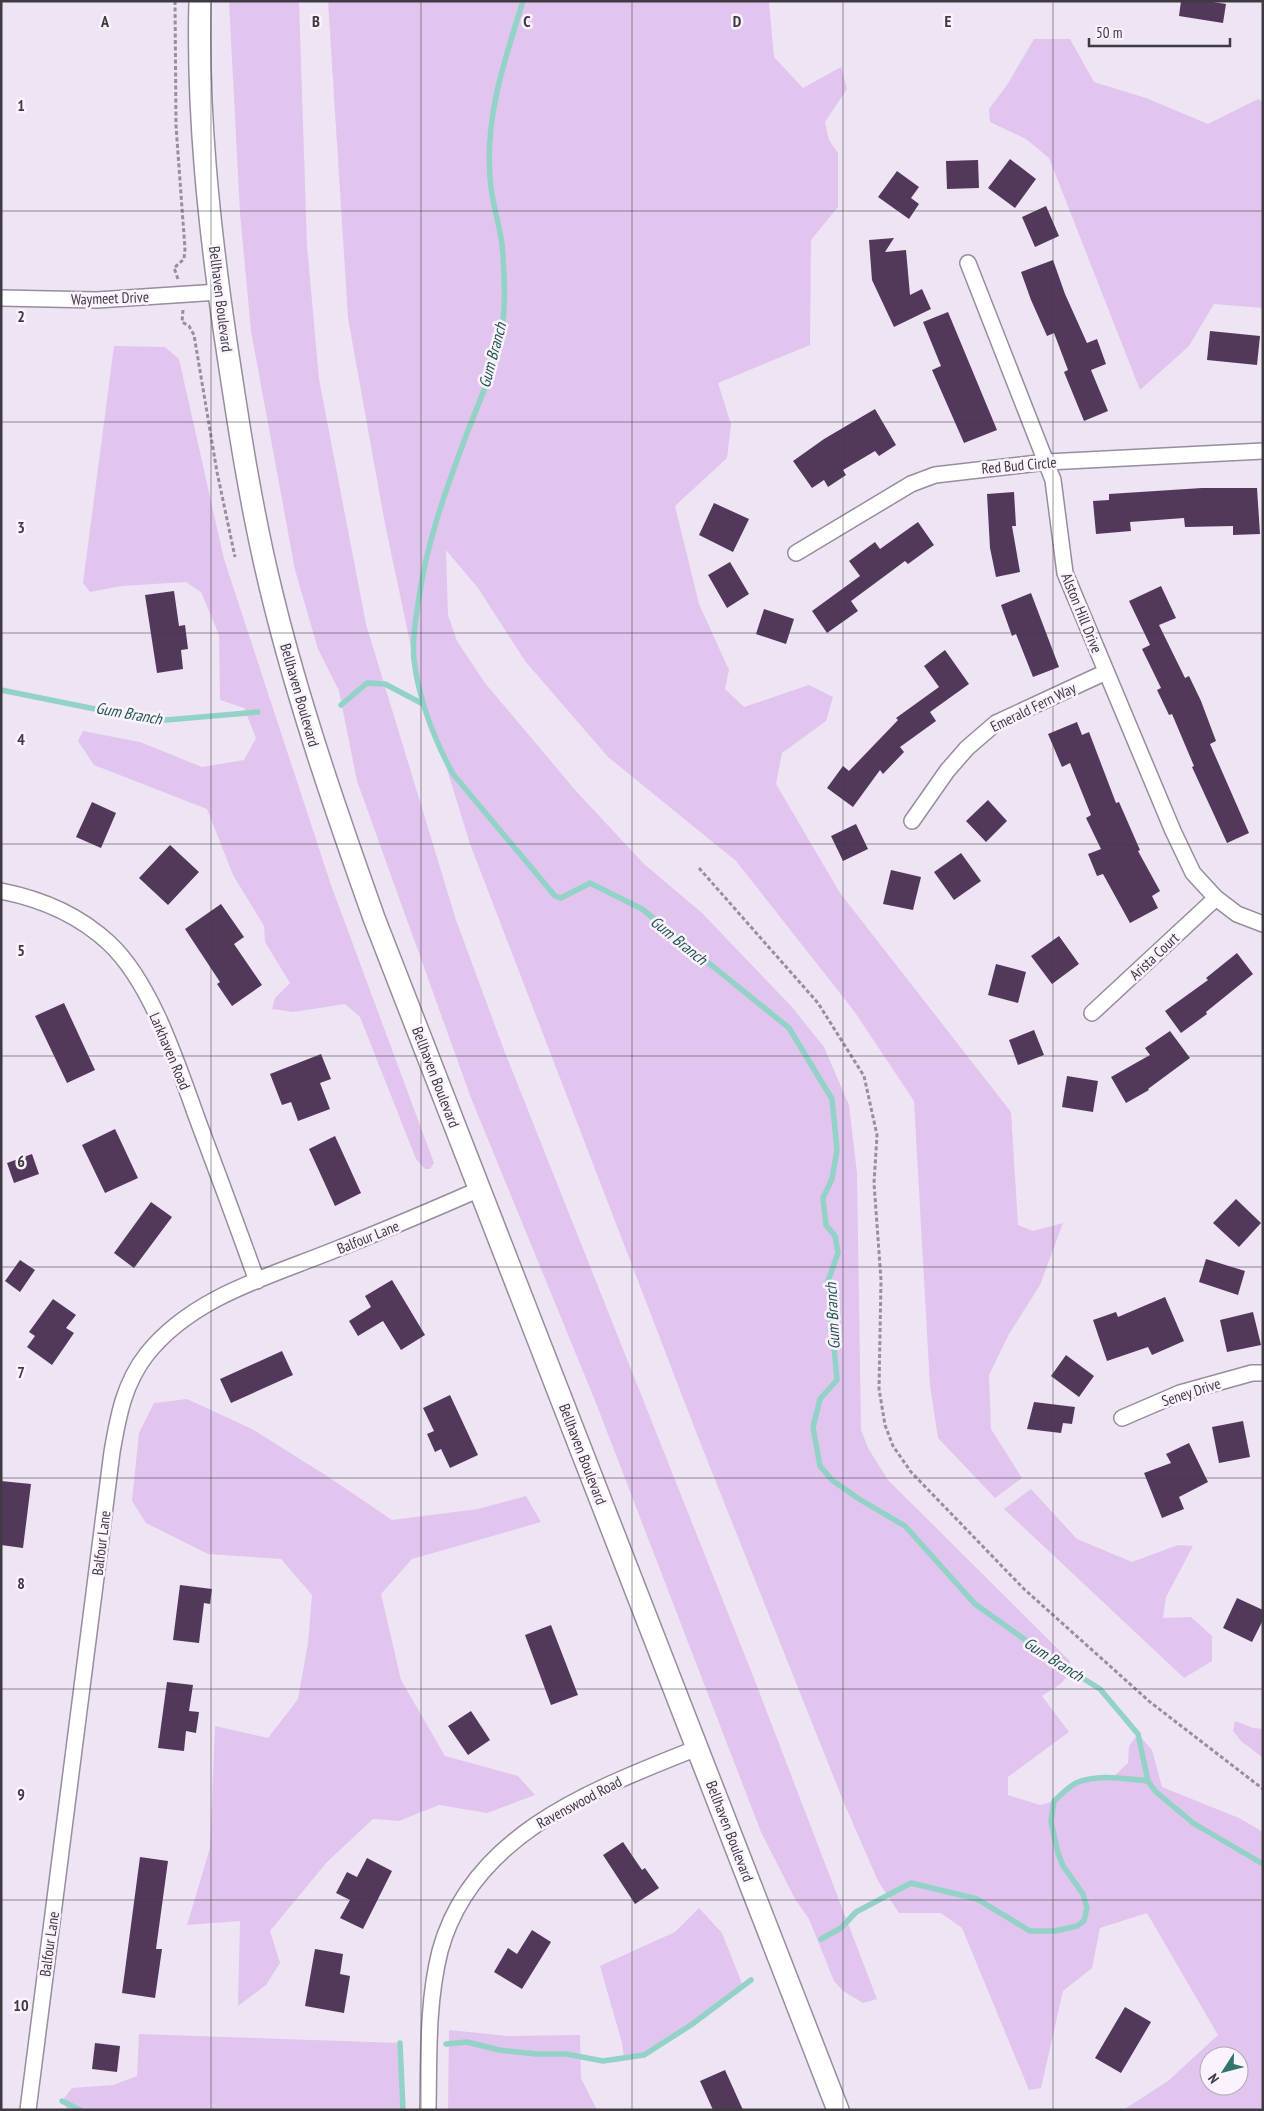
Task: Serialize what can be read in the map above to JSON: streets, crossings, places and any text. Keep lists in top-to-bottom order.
{
  "streets": {
    "main road": ["Bellhaven Boulevard"],
    "street": [
      "Waymeet Drive",
      "Red Bud Circle",
      "Alston Hill Drive",
      "Emerald Fern Way",
      "Arista Court",
      "Larkhaven Road",
      "Balfour Lane",
      "Seney Drive",
      "Ravenswood Road"
    ]
  },
  "crossings": [
    ["Waymeet Drive", "Bellhaven Boulevard"],
    ["Bellhaven Boulevard", "Balfour Lane"],
    ["Bellhaven Boulevard", "Ravenswood Road"],
    ["Red Bud Circle", "Alston Hill Drive"],
    ["Alston Hill Drive", "Emerald Fern Way"],
    ["Alston Hill Drive", "Arista Court"],
    ["Larkhaven Road", "Balfour Lane"]
  ],
  "water": ["Gum Branch"],
  "scale_bar": "50 m",
  "north": "bottom left",
  "grid": {
    "columns": [
      "A",
      "B",
      "C",
      "D",
      "E"
    ],
    "rows": [
      "1",
      "2",
      "3",
      "4",
      "5",
      "6",
      "7",
      "8",
      "9",
      "10"
    ]
  }
}
